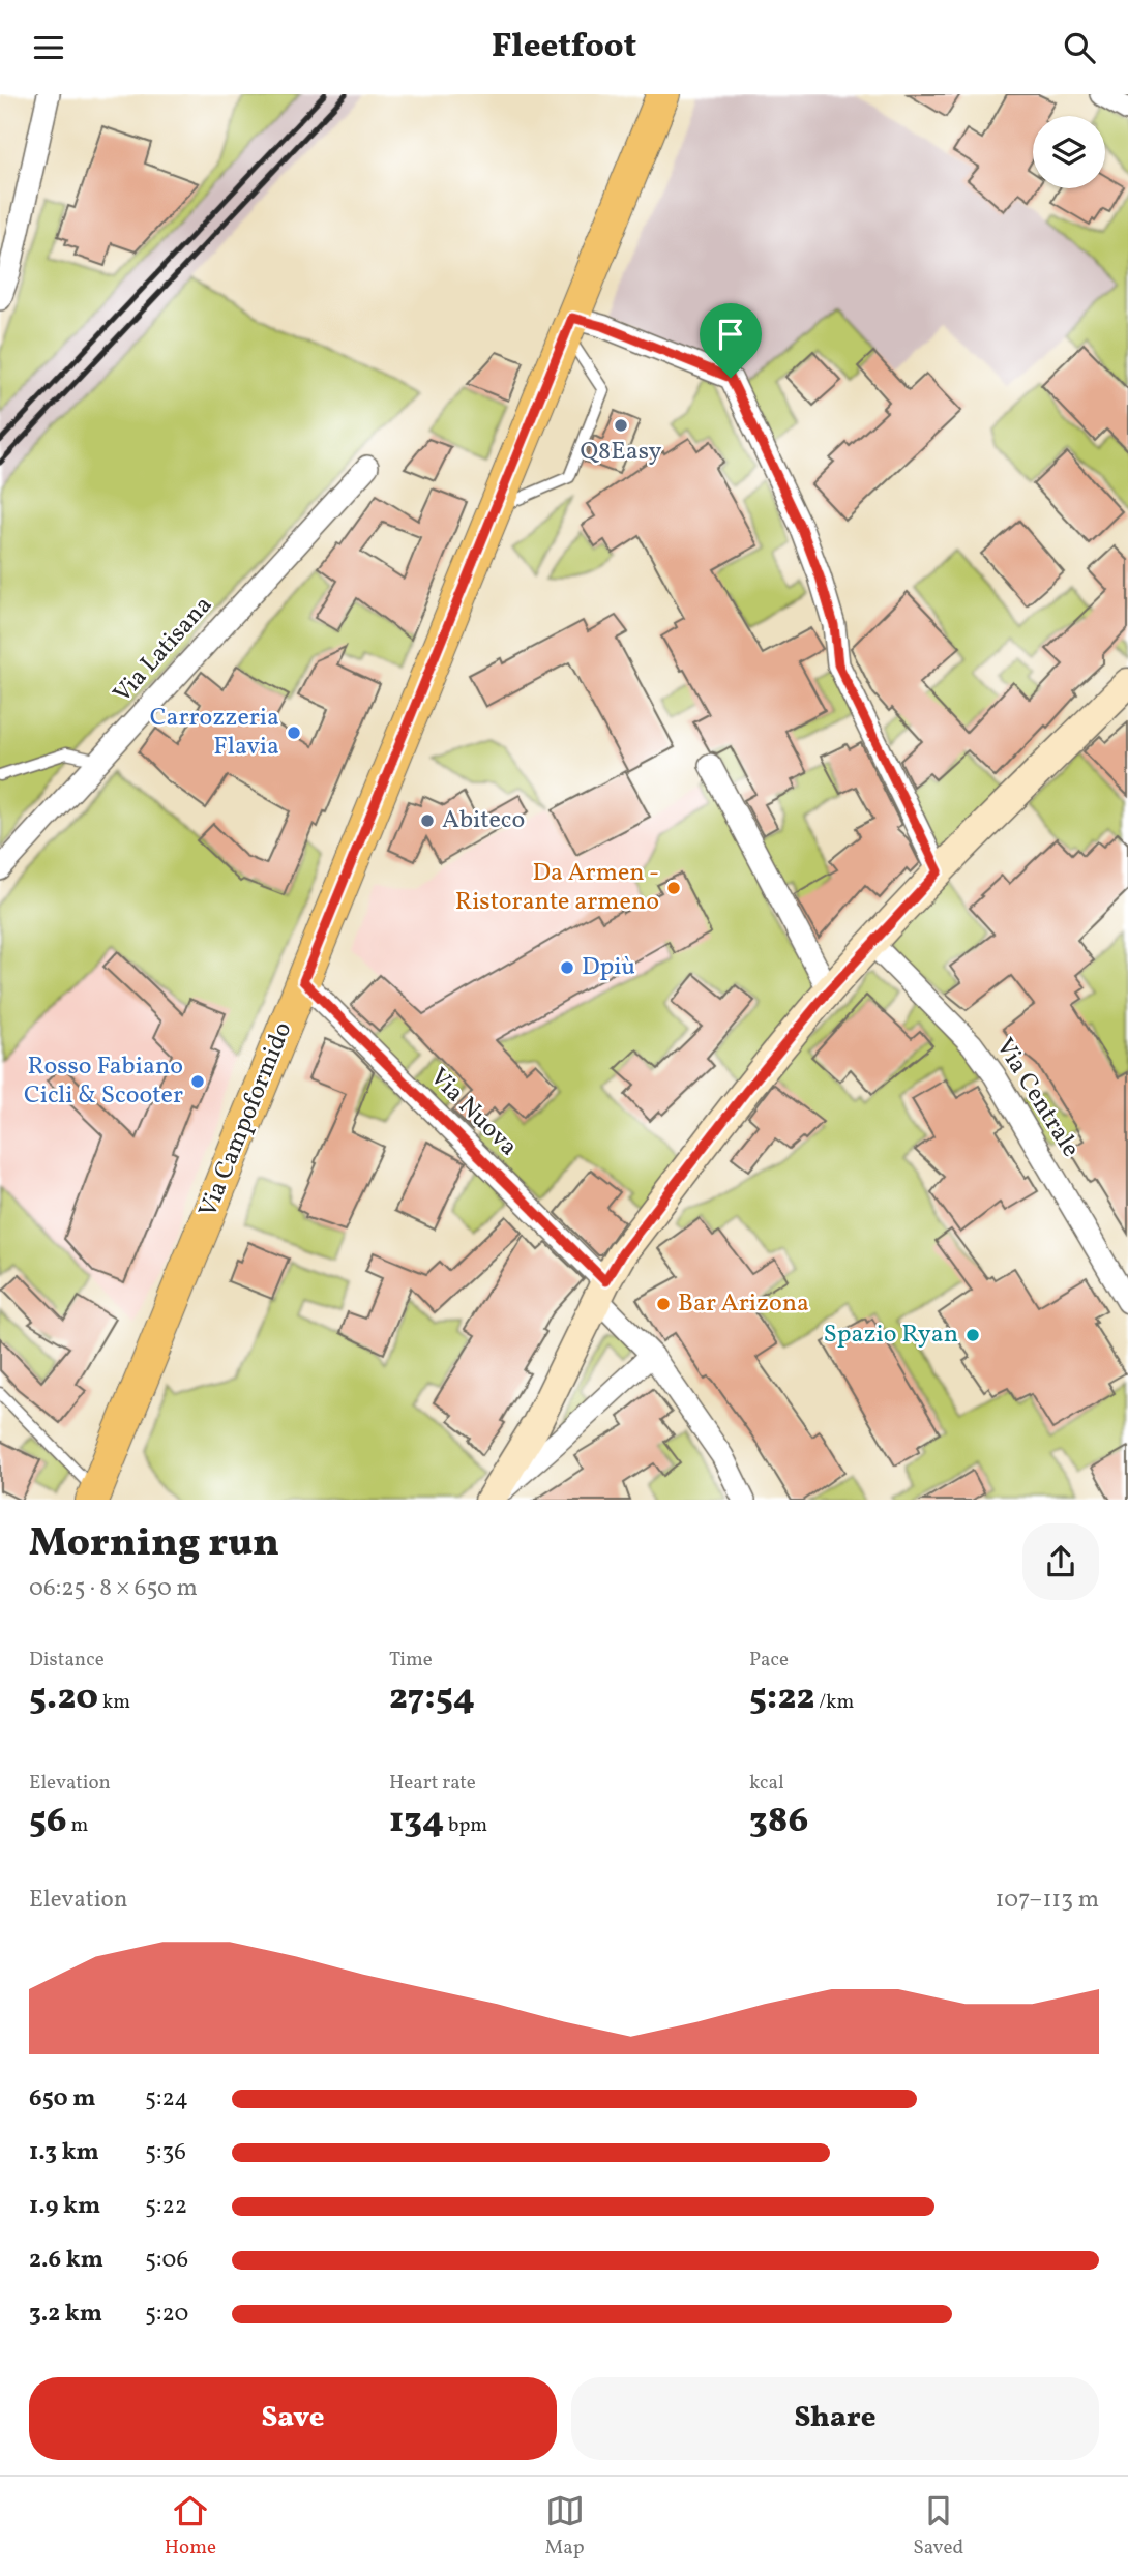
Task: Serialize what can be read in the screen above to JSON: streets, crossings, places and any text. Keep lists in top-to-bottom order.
{
  "streets": {
    "main road": ["Via Campoformido"],
    "street": ["Via Latisana", "Via Centrale", "Via Nuova"]
  },
  "crossings": [
    ["Via Nuova", "Via Campoformido"]
  ],
  "places": [
    "Q8Easy",
    "Carrozzeria Flavia",
    "Abiteco",
    "Da Armen - Ristorante armeno",
    "Dpiù",
    "Rosso Fabiano Cicli & Scooter",
    "Bar Arizona",
    "Spazio Ryan"
  ],
  "page": {
    "header": "Fleetfoot",
    "heading": ["Morning run", "06:25 · 8 × 650 m"],
    "stats": [
      ["Distance", "5.20 km"],
      ["Time", "27:54"],
      ["Pace", "5:22 /km"],
      ["Elevation", "56 m"],
      ["Heart rate", "134 bpm"],
      ["kcal", "386"]
    ],
    "chart": ["Elevation", "107–113 m"],
    "list": [
      {
        "name": "650 m",
        "note": "5:24"
      },
      {
        "name": "1.3 km",
        "note": "5:36"
      },
      {
        "name": "1.9 km",
        "note": "5:22"
      },
      {
        "name": "2.6 km",
        "note": "5:06"
      },
      {
        "name": "3.2 km",
        "note": "5:20"
      }
    ],
    "buttons": ["Save", "Share"],
    "tabs": ["Home", "Map", "Saved"]
  }
}
